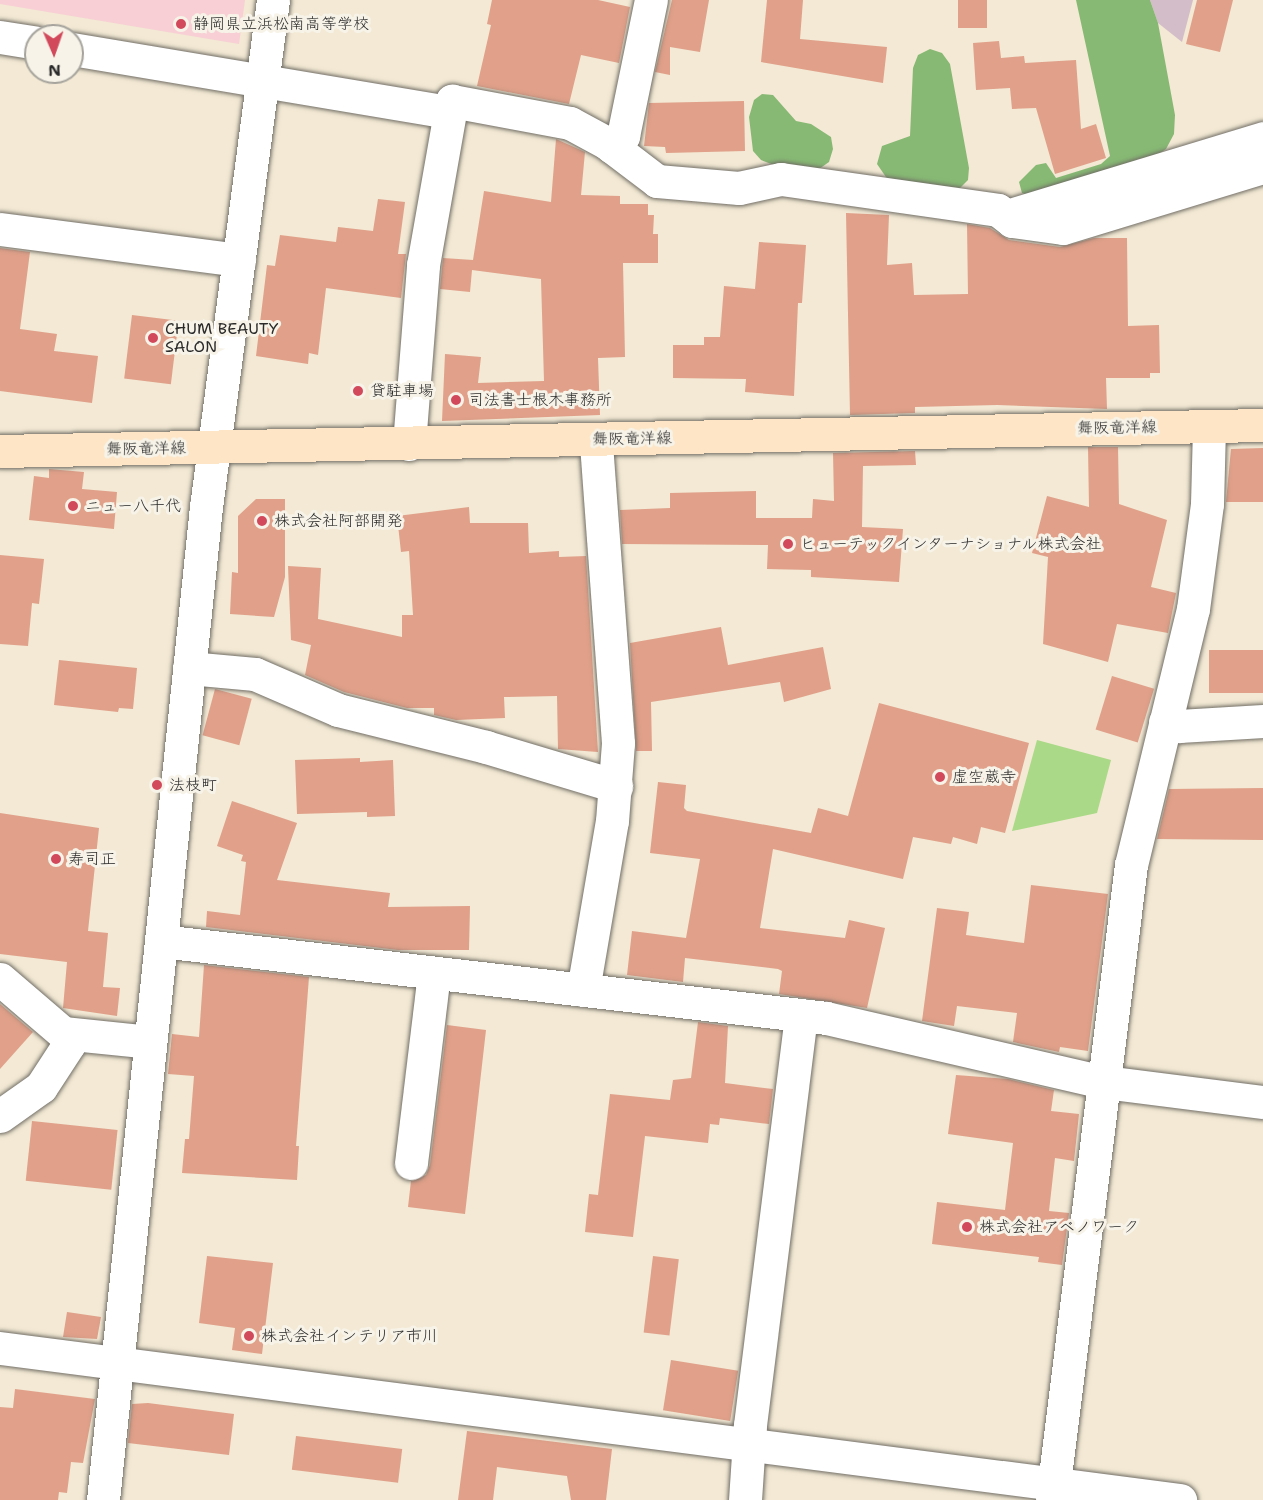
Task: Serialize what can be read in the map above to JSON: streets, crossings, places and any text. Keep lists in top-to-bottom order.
{
  "streets": {
    "main road": ["舞阪竜洋線"]
  },
  "places": [
    "静岡県立浜松南高等学校",
    "CHUM BEAUTY SALON",
    "貸駐車場",
    "司法書士根木事務所",
    "ニュー八千代",
    "株式会社阿部開発",
    "ヒューテックインターナショナル株式会社",
    "虚空蔵寺",
    "法枝町",
    "寿司正",
    "株式会社アベノワーク",
    "株式会社インテリア市川"
  ],
  "north": "bottom"
}
